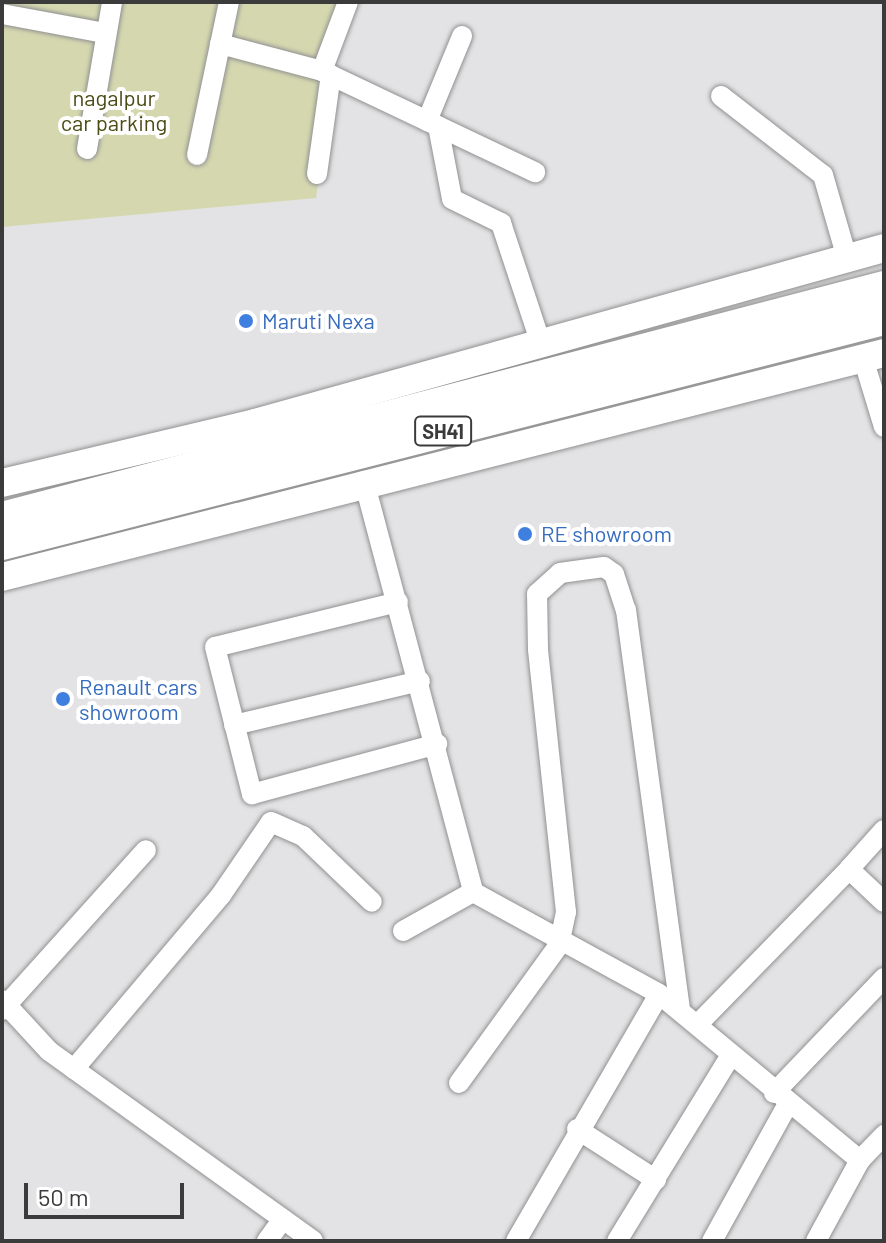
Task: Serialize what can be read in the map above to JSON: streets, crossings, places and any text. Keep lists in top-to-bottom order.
{
  "streets": {
    "main road": ["SH41"]
  },
  "parks": ["nagalpur car parking"],
  "places": ["Maruti Nexa", "RE showroom", "Renault cars showroom"],
  "scale_bar": "50 m"
}
